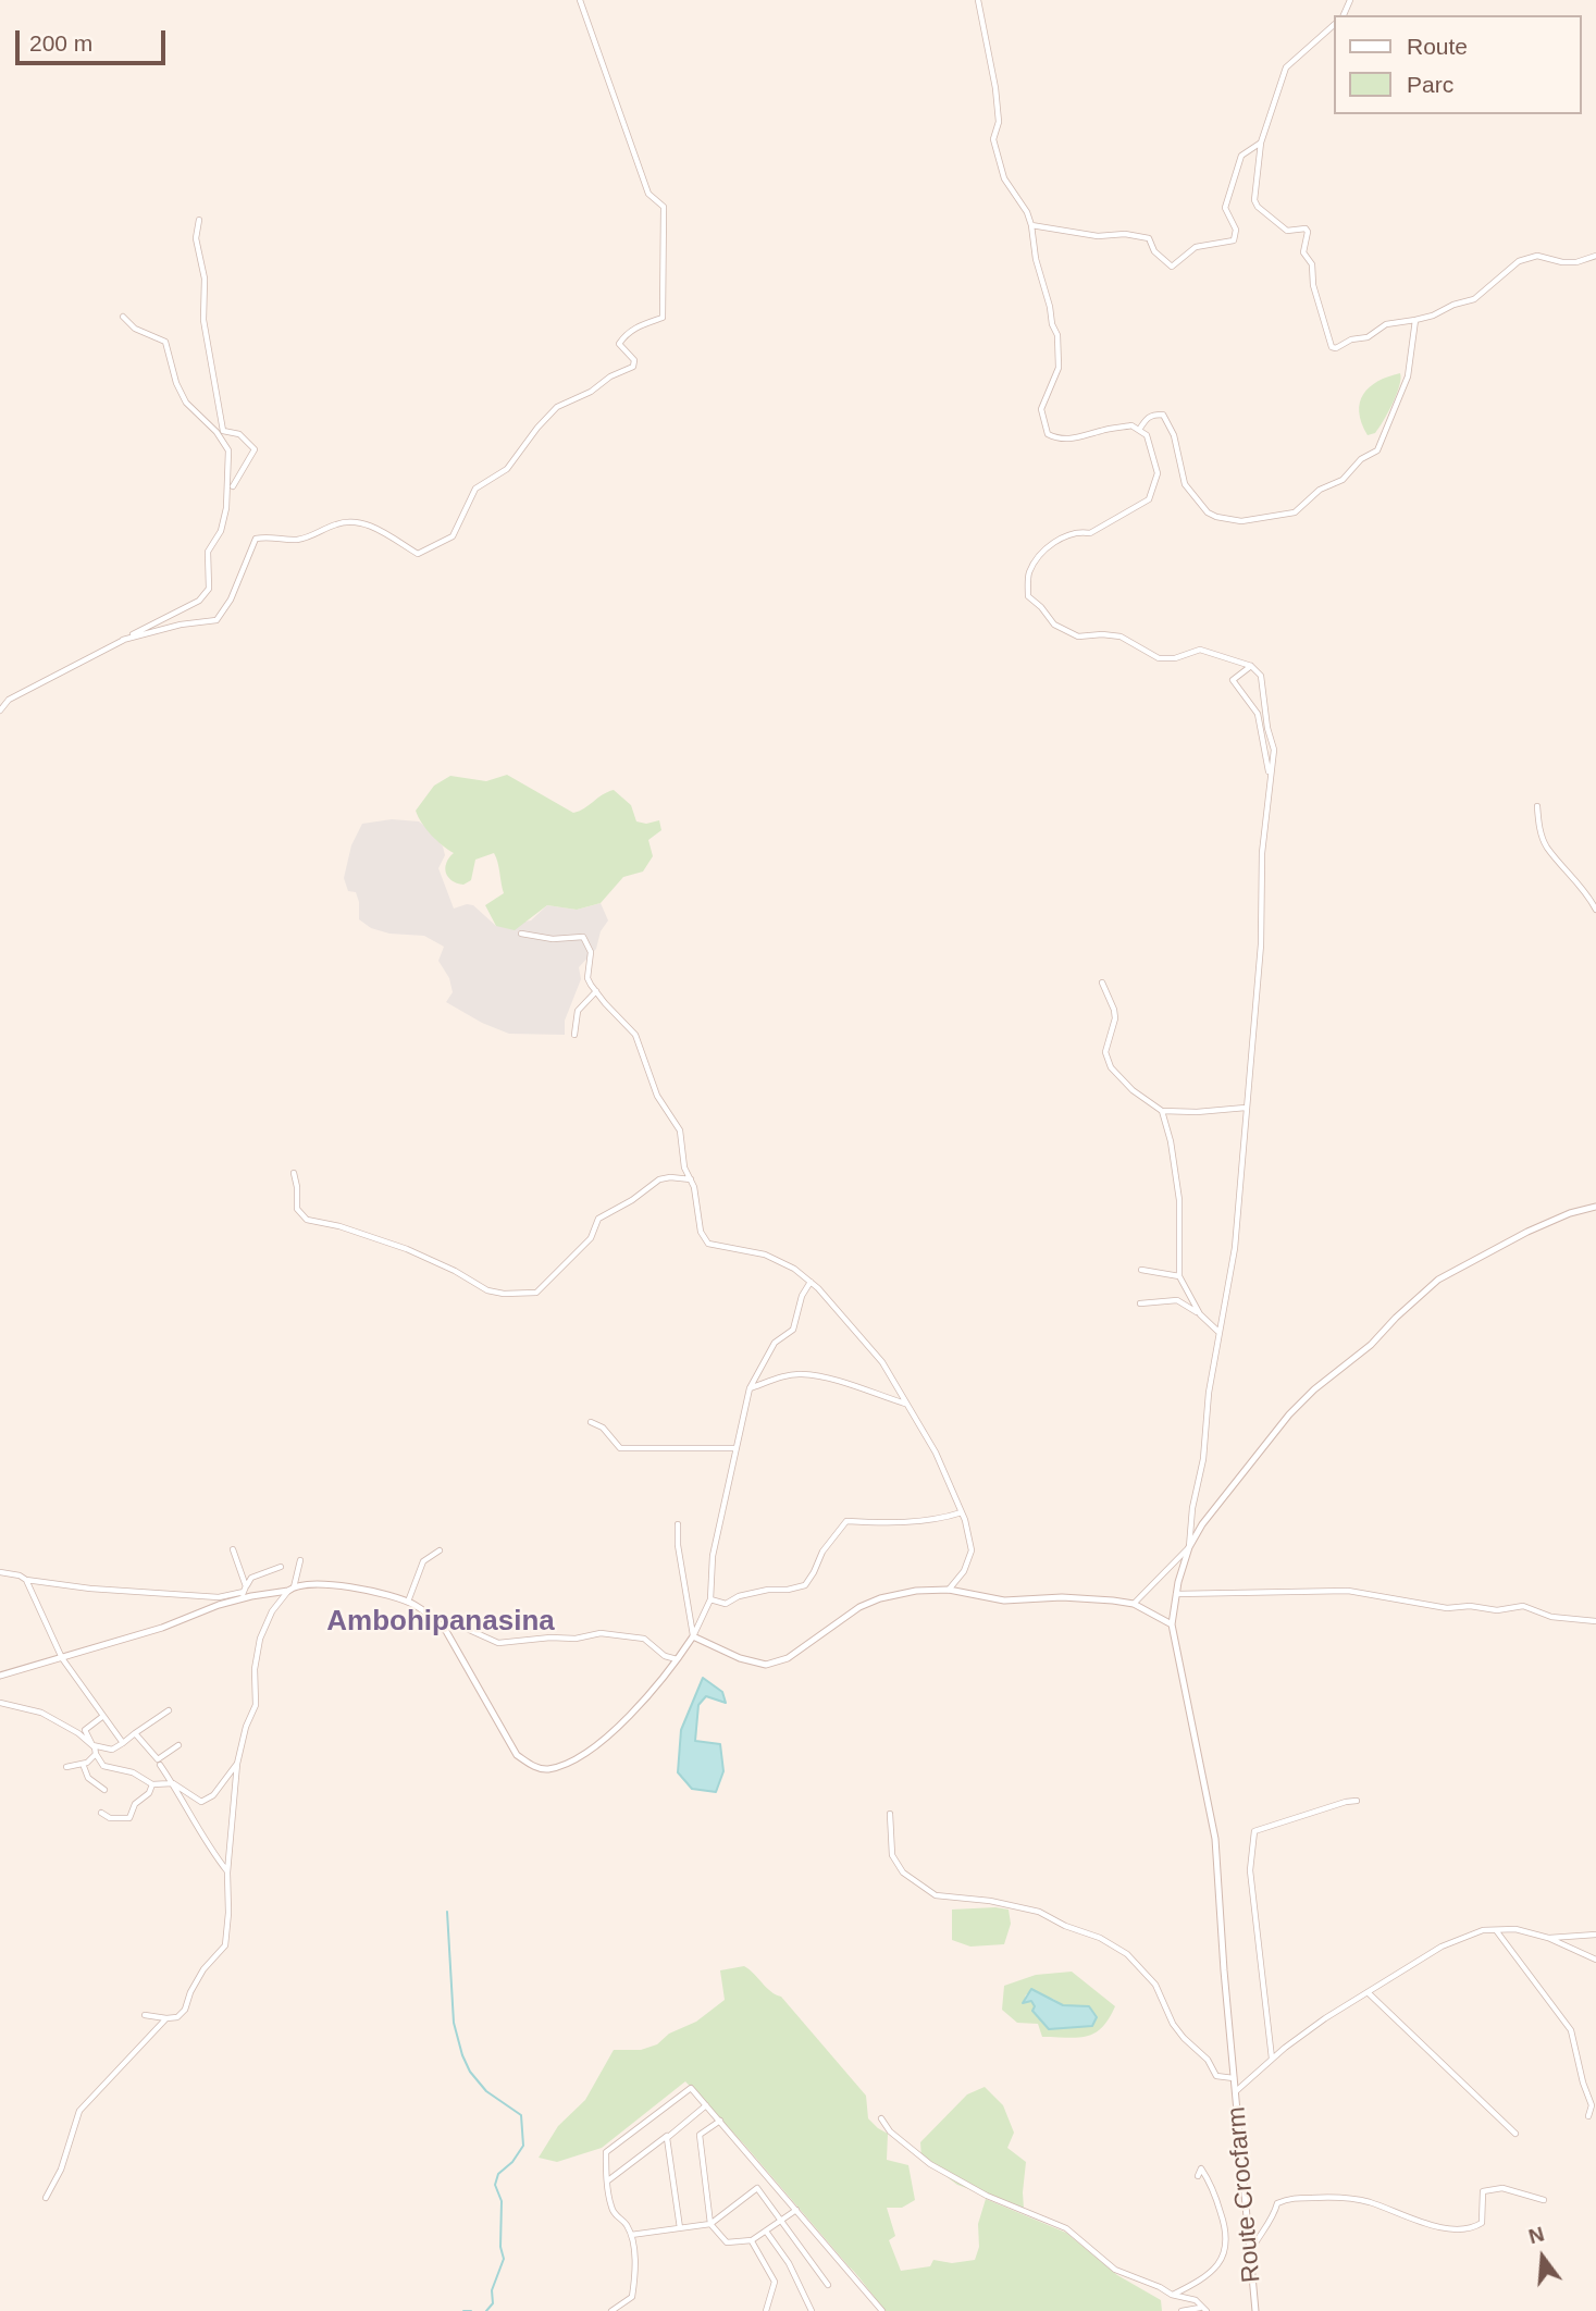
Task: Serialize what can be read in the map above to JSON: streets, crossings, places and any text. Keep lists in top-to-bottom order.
{
  "streets": {
    "street": ["Route Crocfarm"]
  },
  "districts": ["Ambohipanasina"],
  "legend": ["Route", "Parc"],
  "scale_bar": "200 m",
  "north": "top"
}
